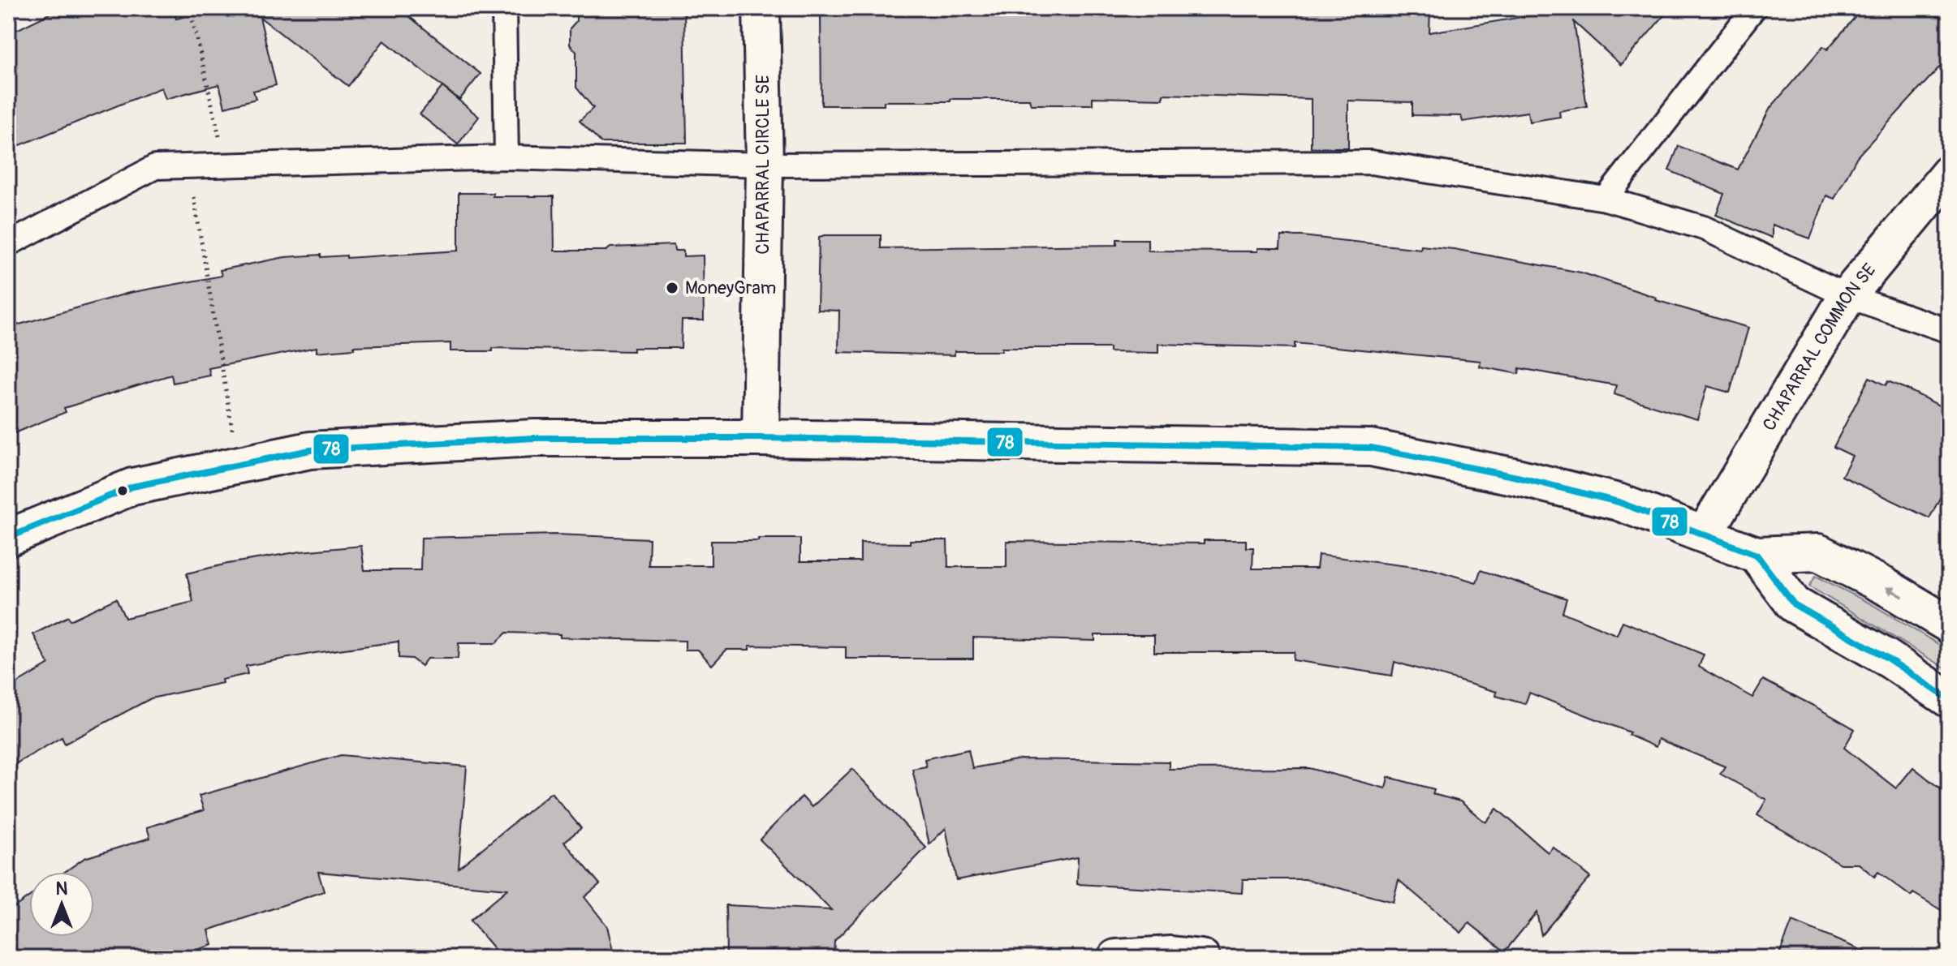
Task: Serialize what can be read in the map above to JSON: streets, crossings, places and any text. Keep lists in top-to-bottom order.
{
  "streets": {
    "street": ["CHAPARRAL CIRCLE SE", "CHAPARRAL COMMON SE"]
  },
  "places": ["MoneyGram"],
  "lines": ["transit line 78"],
  "north": "top"
}
